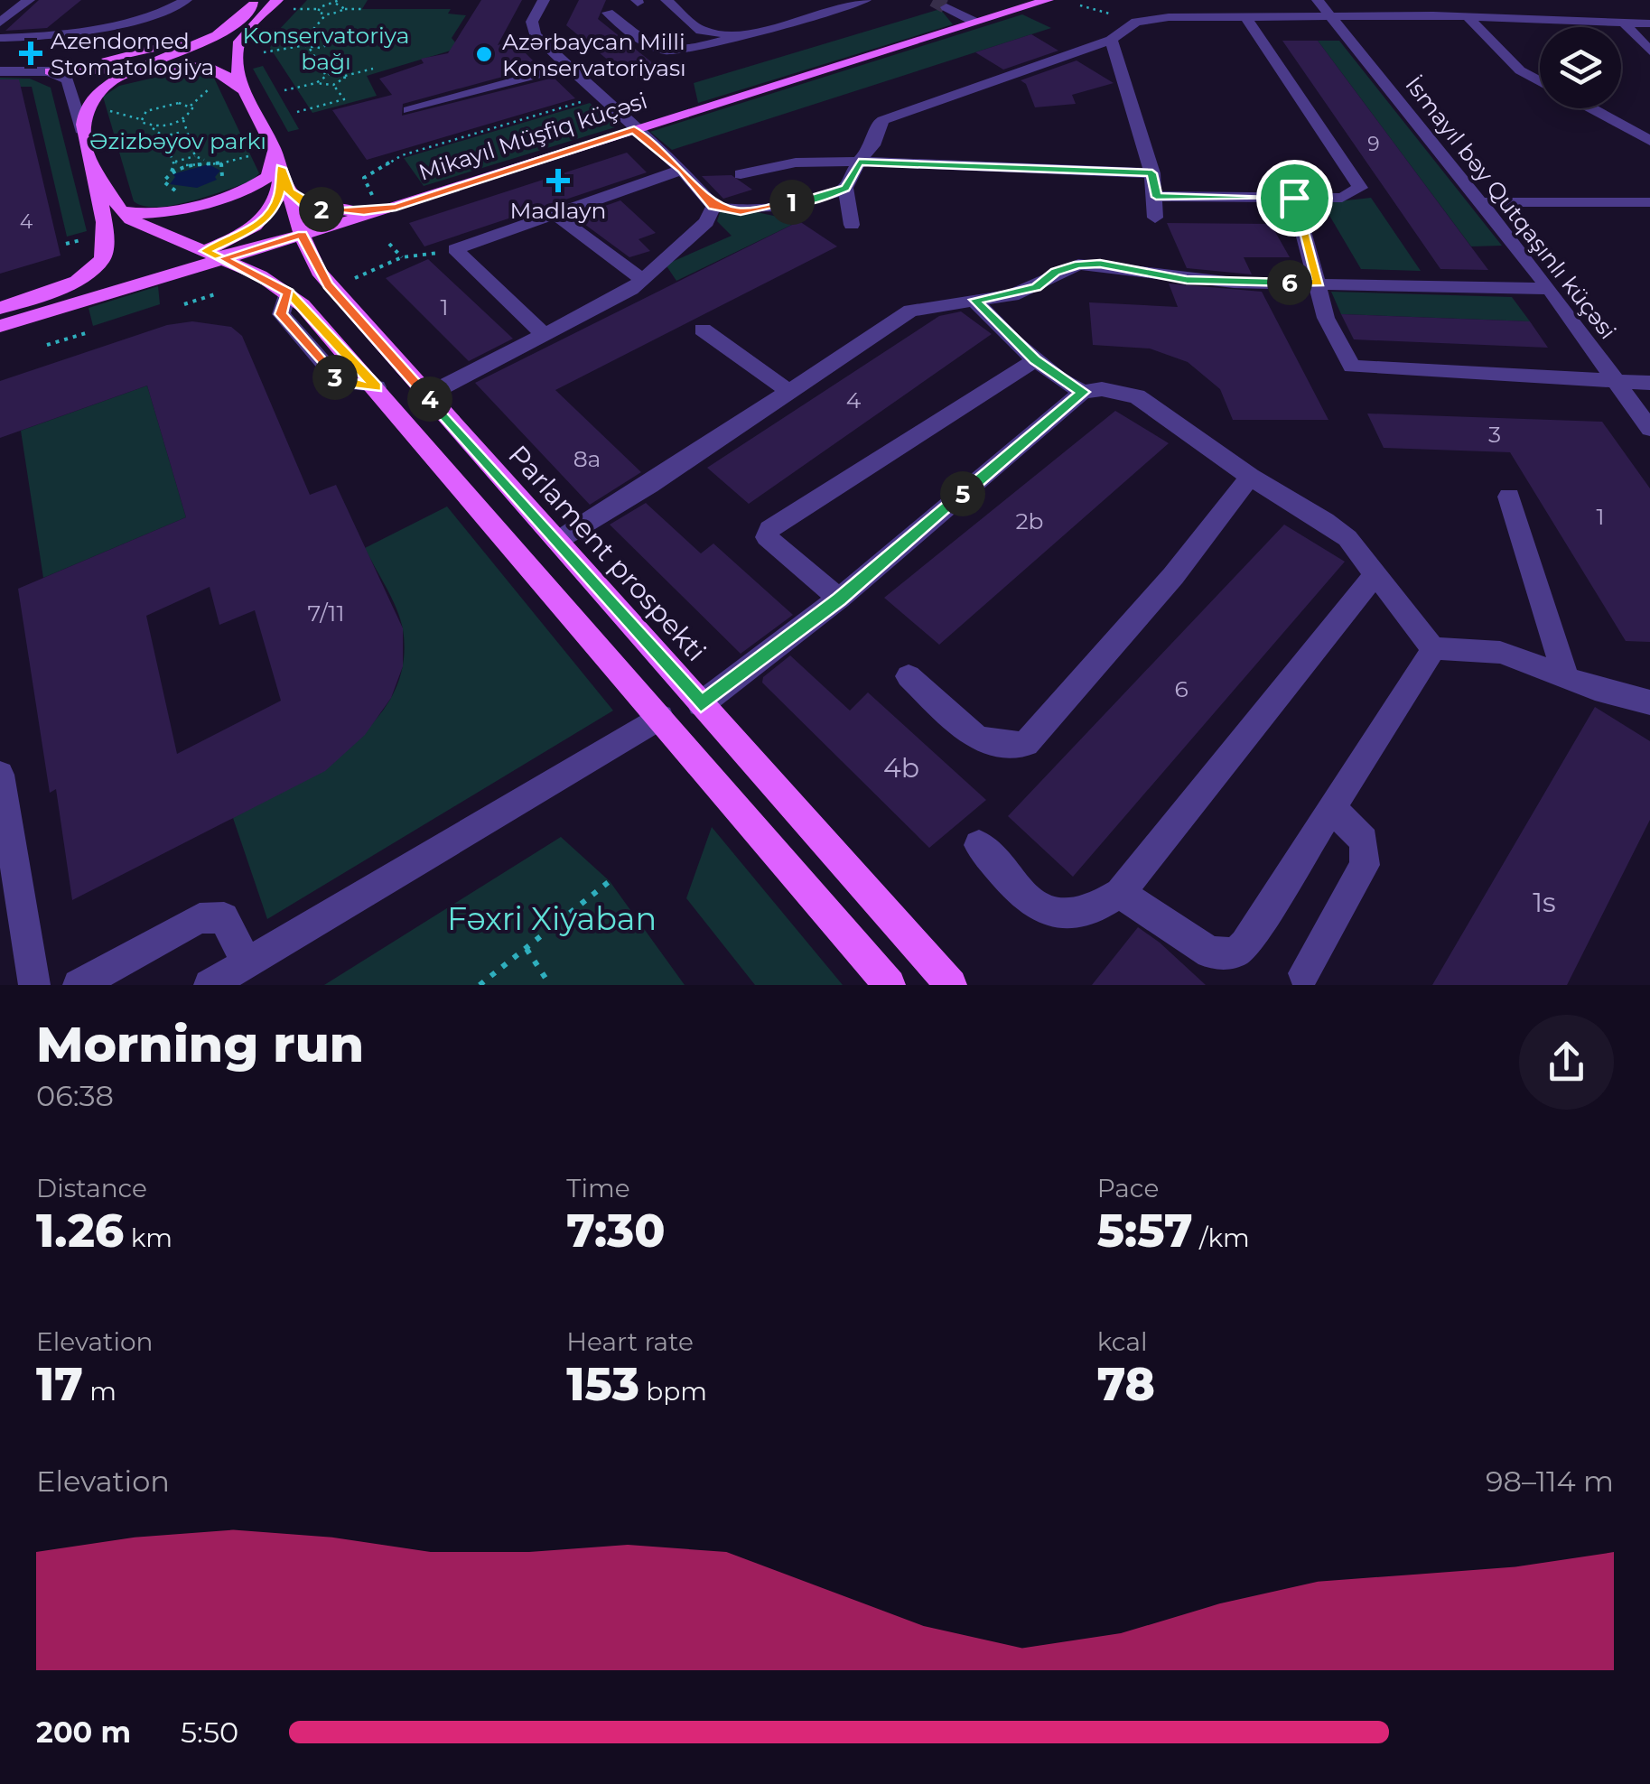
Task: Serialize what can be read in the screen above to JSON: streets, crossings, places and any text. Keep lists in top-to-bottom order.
{
  "streets": {
    "main road": ["Mikayıl Müşfiq küçəsi", "Parlament prospekti"],
    "street": ["İsmayıl bəy Qutqaşınlı küçəsi"]
  },
  "parks": ["Konservatoriya bağı", "Əzizbəyov parkı", "Fəxri Xiyaban"],
  "places": {
    "health": ["Azendomed Stomatologiya", "Madlayn"],
    "other": ["Azərbaycan Milli Konservatoriyası"]
  },
  "house_numbers": [
    "9",
    "4",
    "1",
    "4",
    "3",
    "8a",
    "1",
    "2b",
    "7/11",
    "6",
    "4b",
    "1s"
  ],
  "page": {
    "pins": [
      "1",
      "2",
      "6",
      "3",
      "4",
      "5"
    ],
    "heading": ["Morning run", "06:38"],
    "stats": [
      ["Distance", "1.26 km"],
      ["Time", "7:30"],
      ["Pace", "5:57 /km"],
      ["Elevation", "17 m"],
      ["Heart rate", "153 bpm"],
      ["kcal", "78"]
    ],
    "chart": ["Elevation", "98–114 m"],
    "list": [
      {
        "name": "200 m",
        "note": "5:50"
      }
    ]
  }
}
